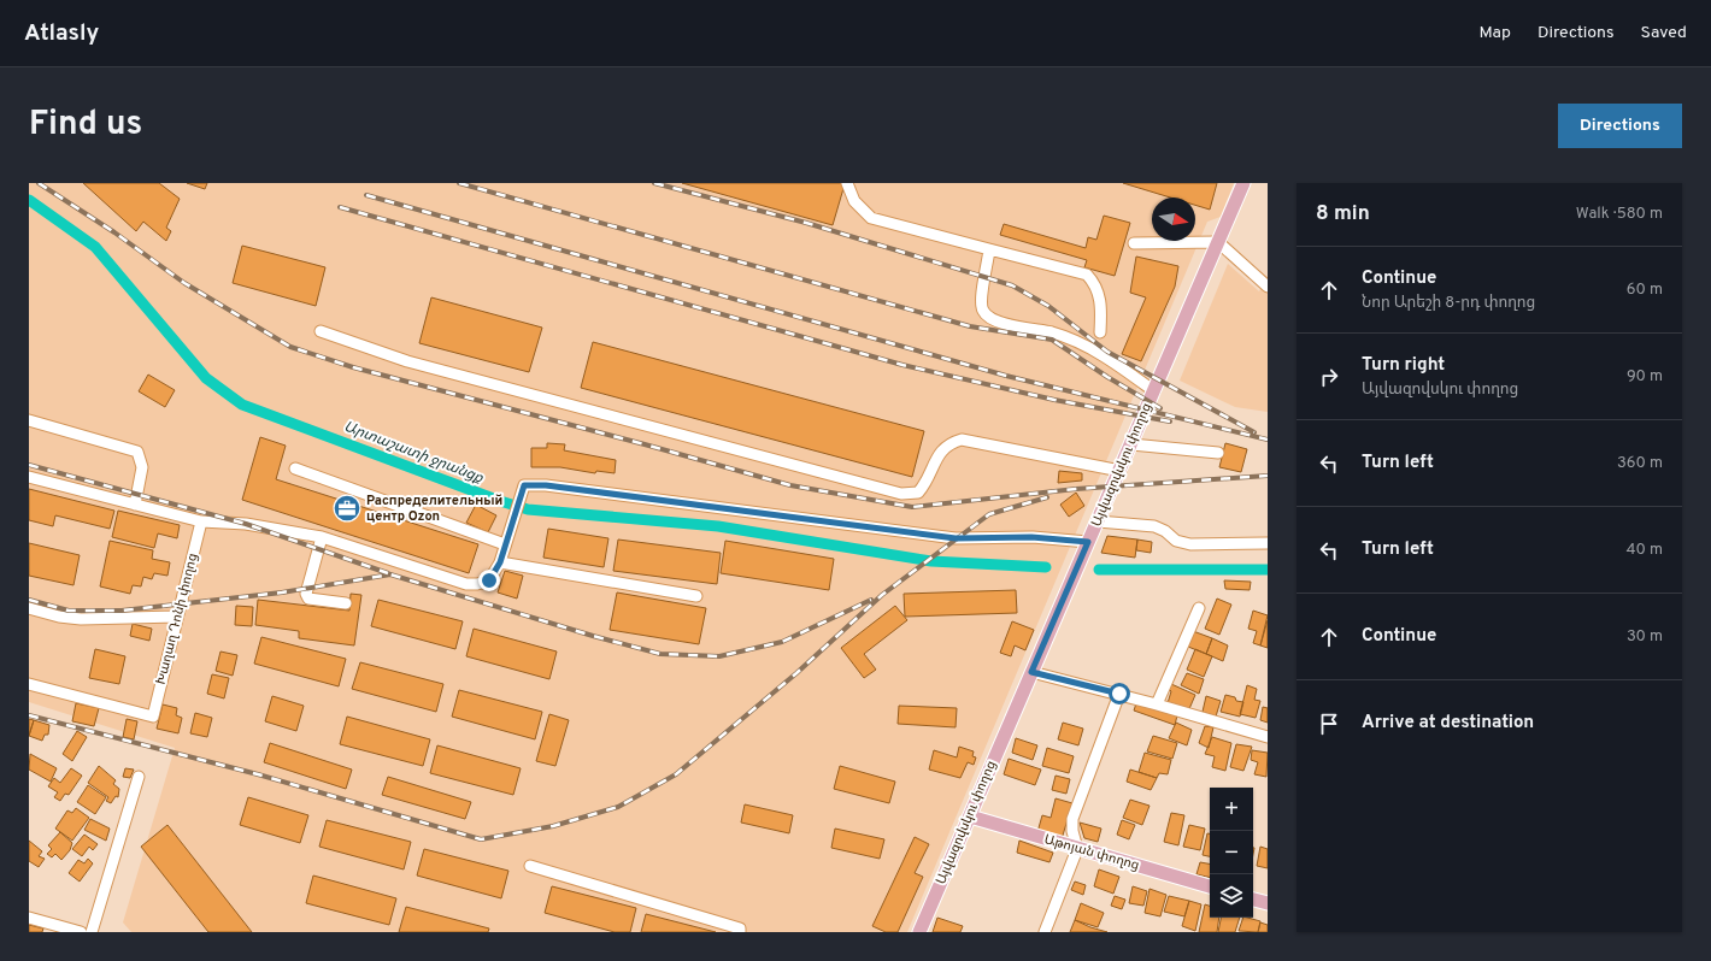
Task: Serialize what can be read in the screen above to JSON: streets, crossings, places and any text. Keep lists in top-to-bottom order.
{
  "streets": {
    "main road": ["Այվազովսկու փողոց", "Աթոյան փողոց"],
    "street": ["Խաղաղ Դոնի փողոց"]
  },
  "crossings": [
    ["Այվազովսկու փողոց", "Աթոյան փողոց"]
  ],
  "water": ["Արտաշատի ջրանցք"],
  "places": {
    "office": ["Распределительный центр Ozon"]
  },
  "north": "right",
  "page": {
    "header": "Atlasly",
    "nav": ["Map", "Directions", "Saved"],
    "title": "Find us",
    "buttons": "Directions",
    "heading": ["8 min", "Walk · 580 m"],
    "list": [
      ["Continue", "Նոր Արեշի 8-րդ փողոց", "60 m"],
      ["Turn right", "Այվազովսկու փողոց", "90 m"],
      ["Turn left", "360 m"],
      ["Turn left", "40 m"],
      ["Continue", "30 m"],
      "Arrive at destination"
    ],
    "map_buttons": ["+", "−"]
  }
}
